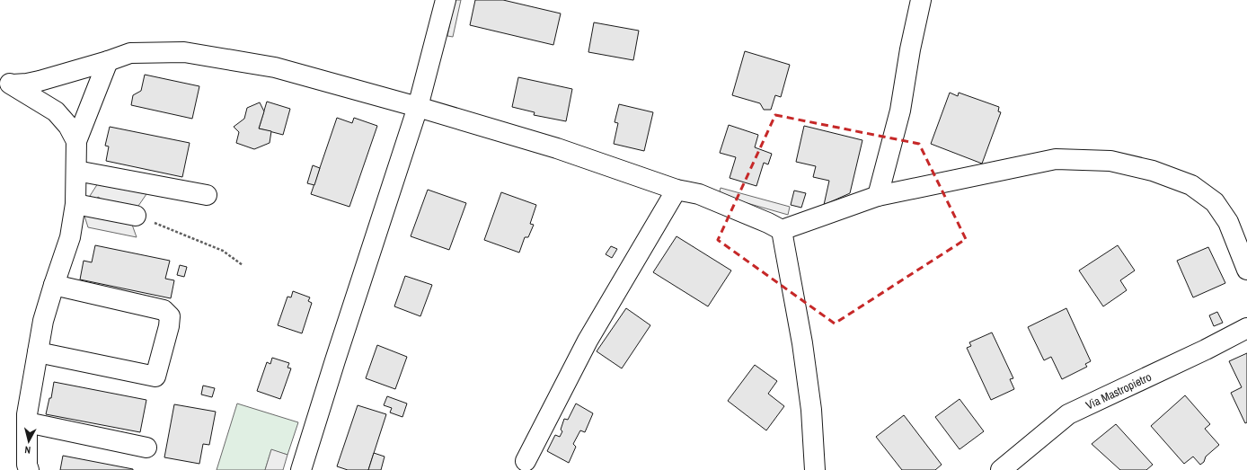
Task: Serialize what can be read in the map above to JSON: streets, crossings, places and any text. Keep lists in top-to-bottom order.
{
  "streets": {
    "street": ["Via Mastropietro"]
  },
  "north": "bottom"
}
